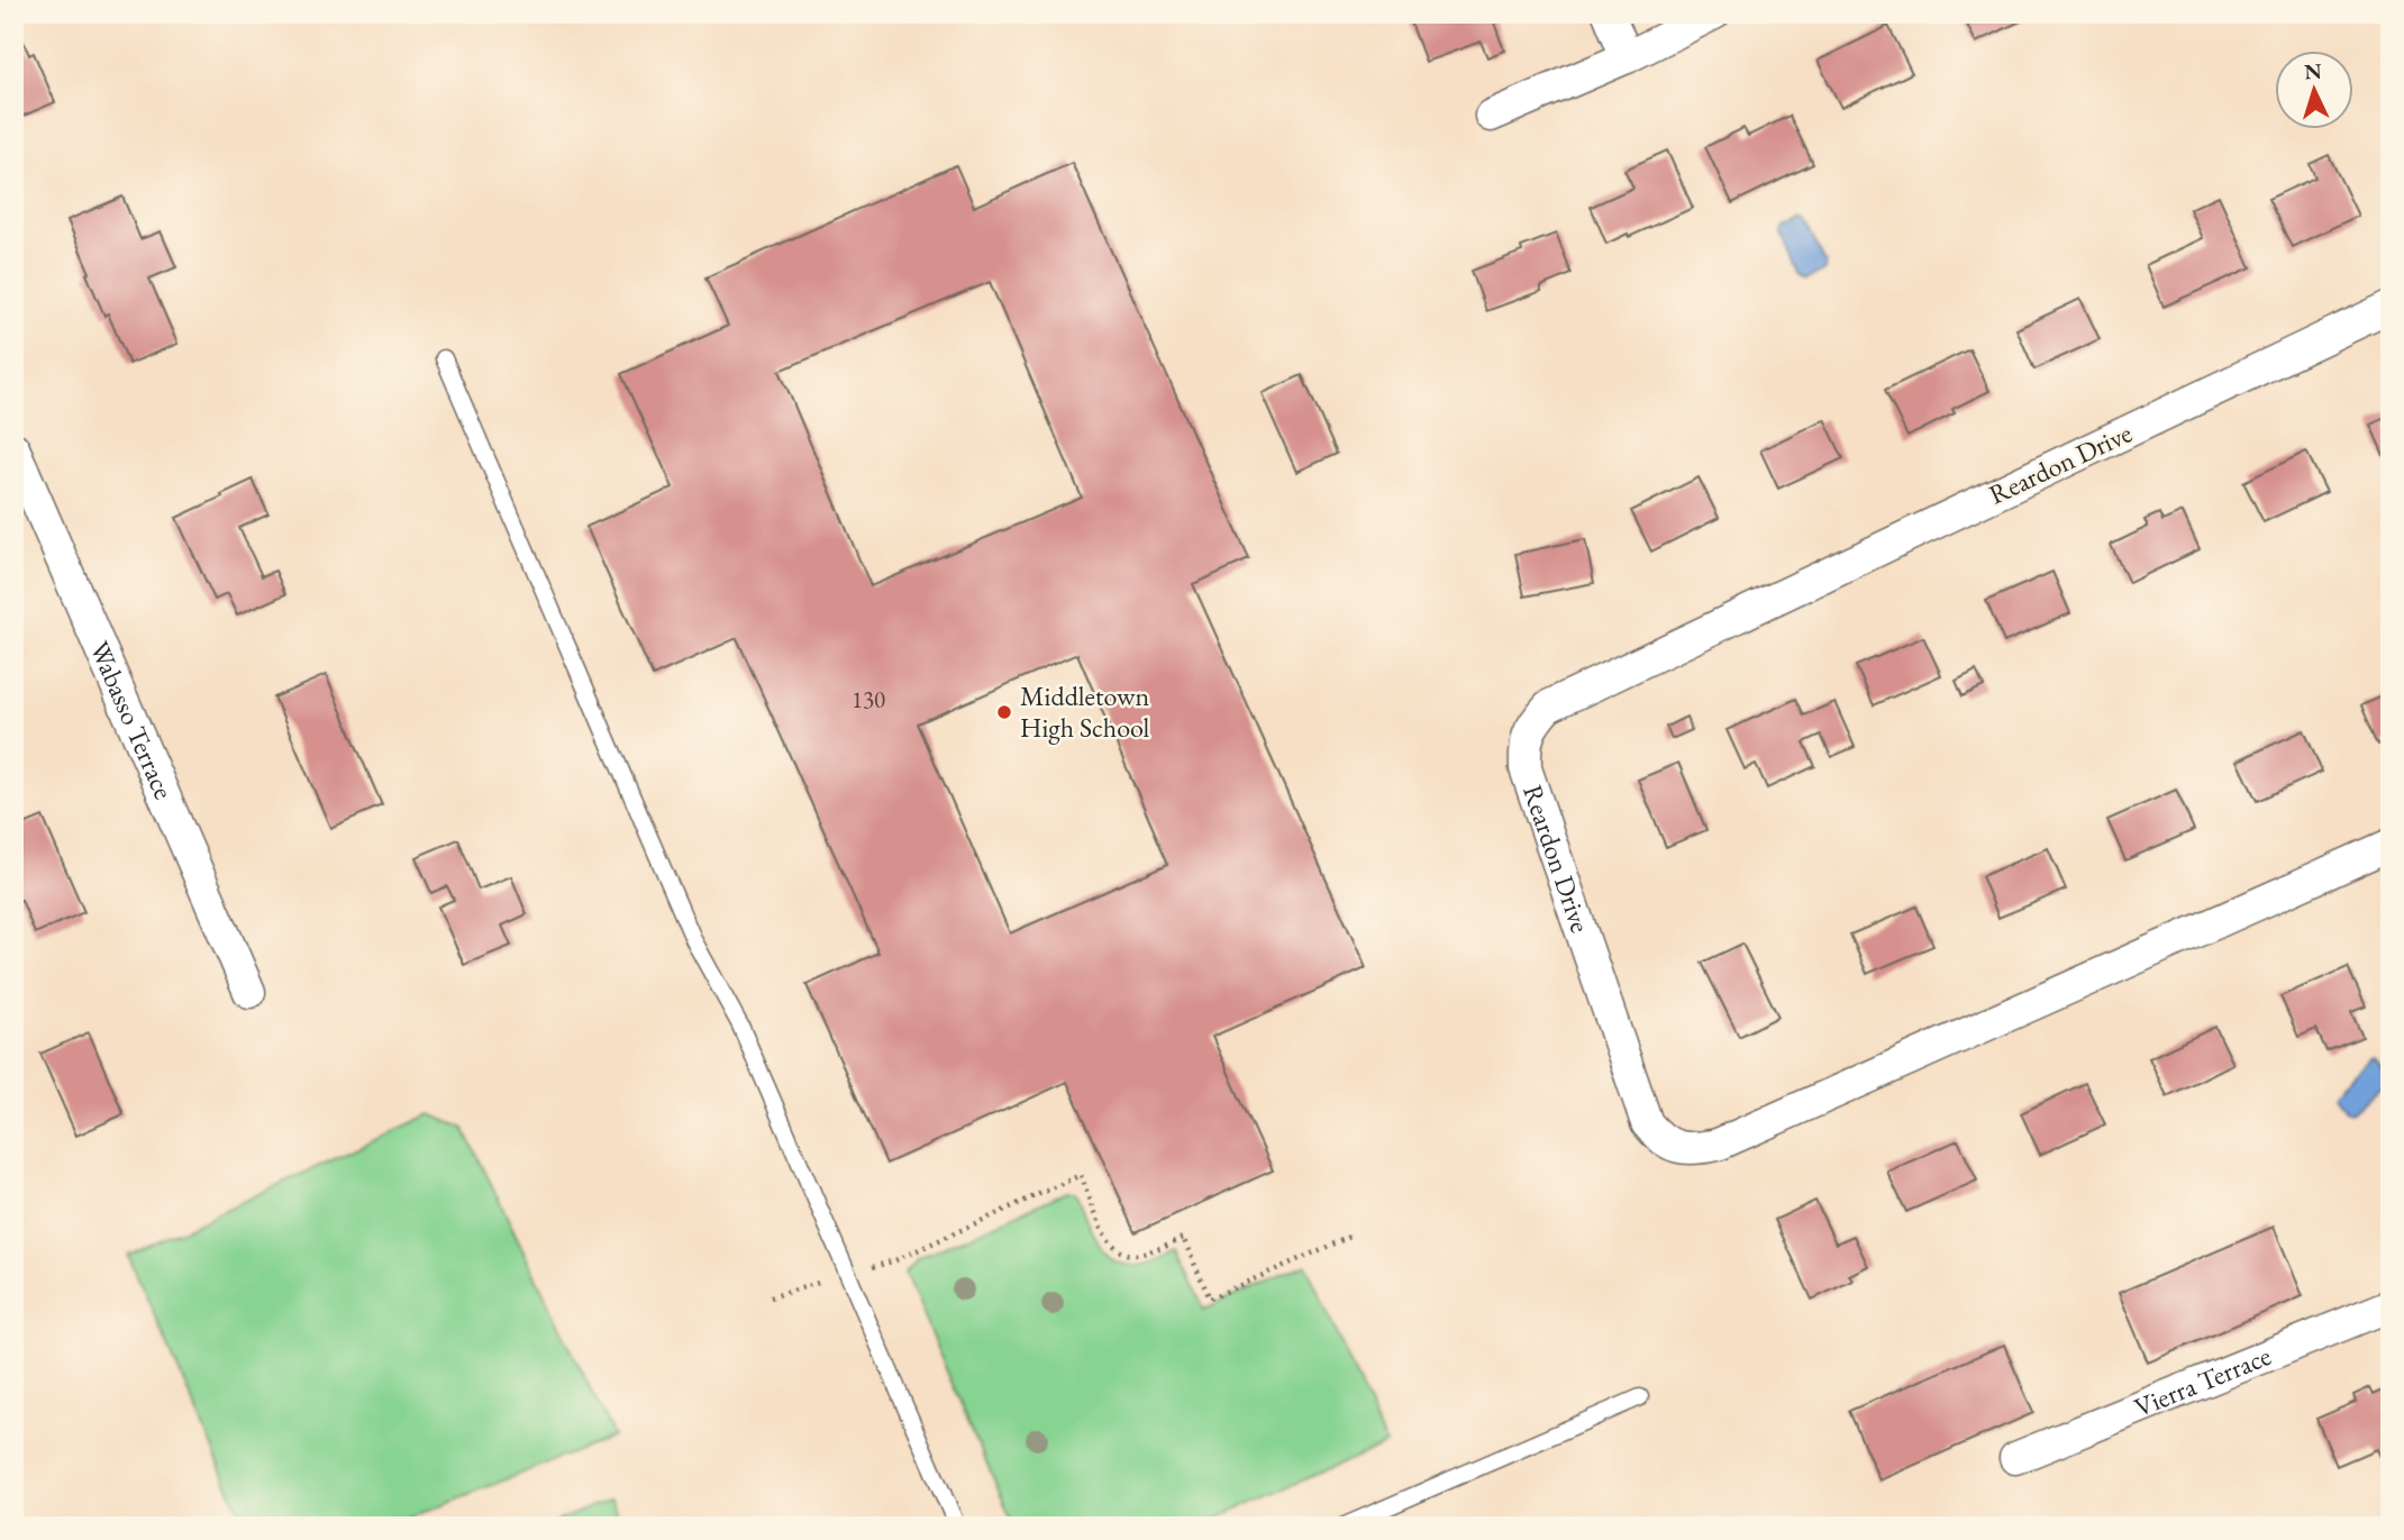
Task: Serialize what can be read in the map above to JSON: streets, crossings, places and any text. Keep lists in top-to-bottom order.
{
  "streets": {
    "street": ["Reardon Drive", "Wabasso Terrace", "Vierra Terrace"]
  },
  "places": ["Middletown High School"],
  "house_numbers": ["130"],
  "north": "top"
}
